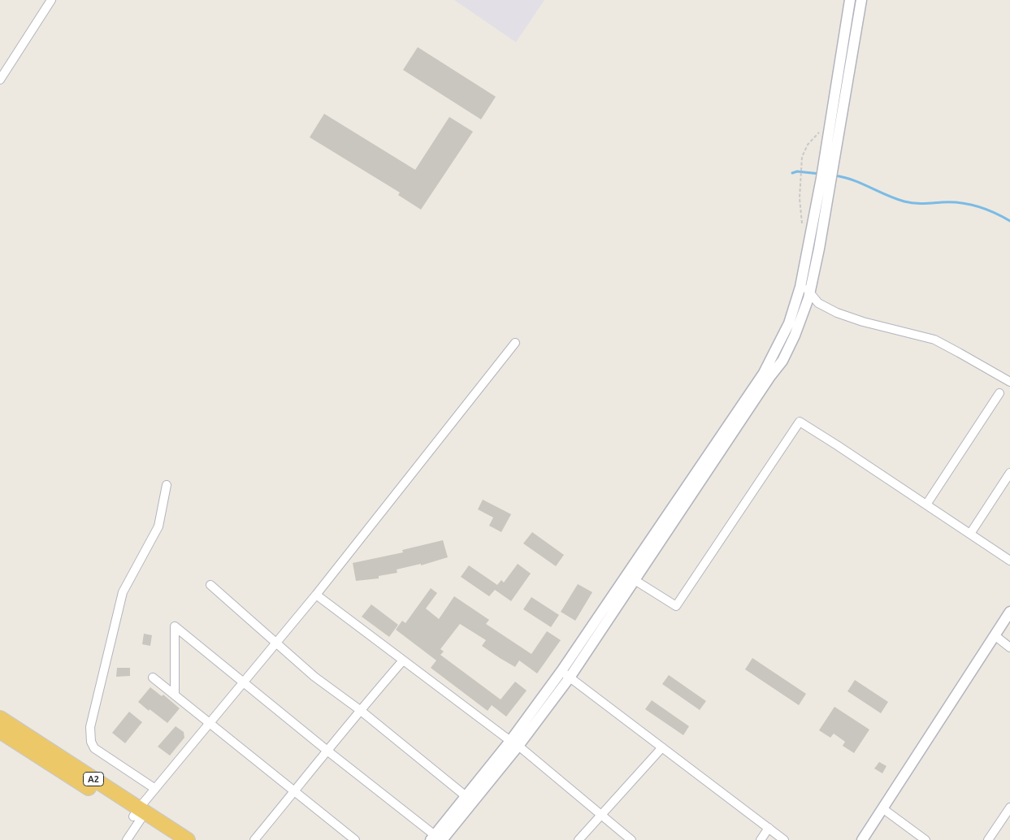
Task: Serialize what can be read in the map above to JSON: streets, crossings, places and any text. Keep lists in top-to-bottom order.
{
  "streets": {
    "highway": ["A2"]
  }
}
